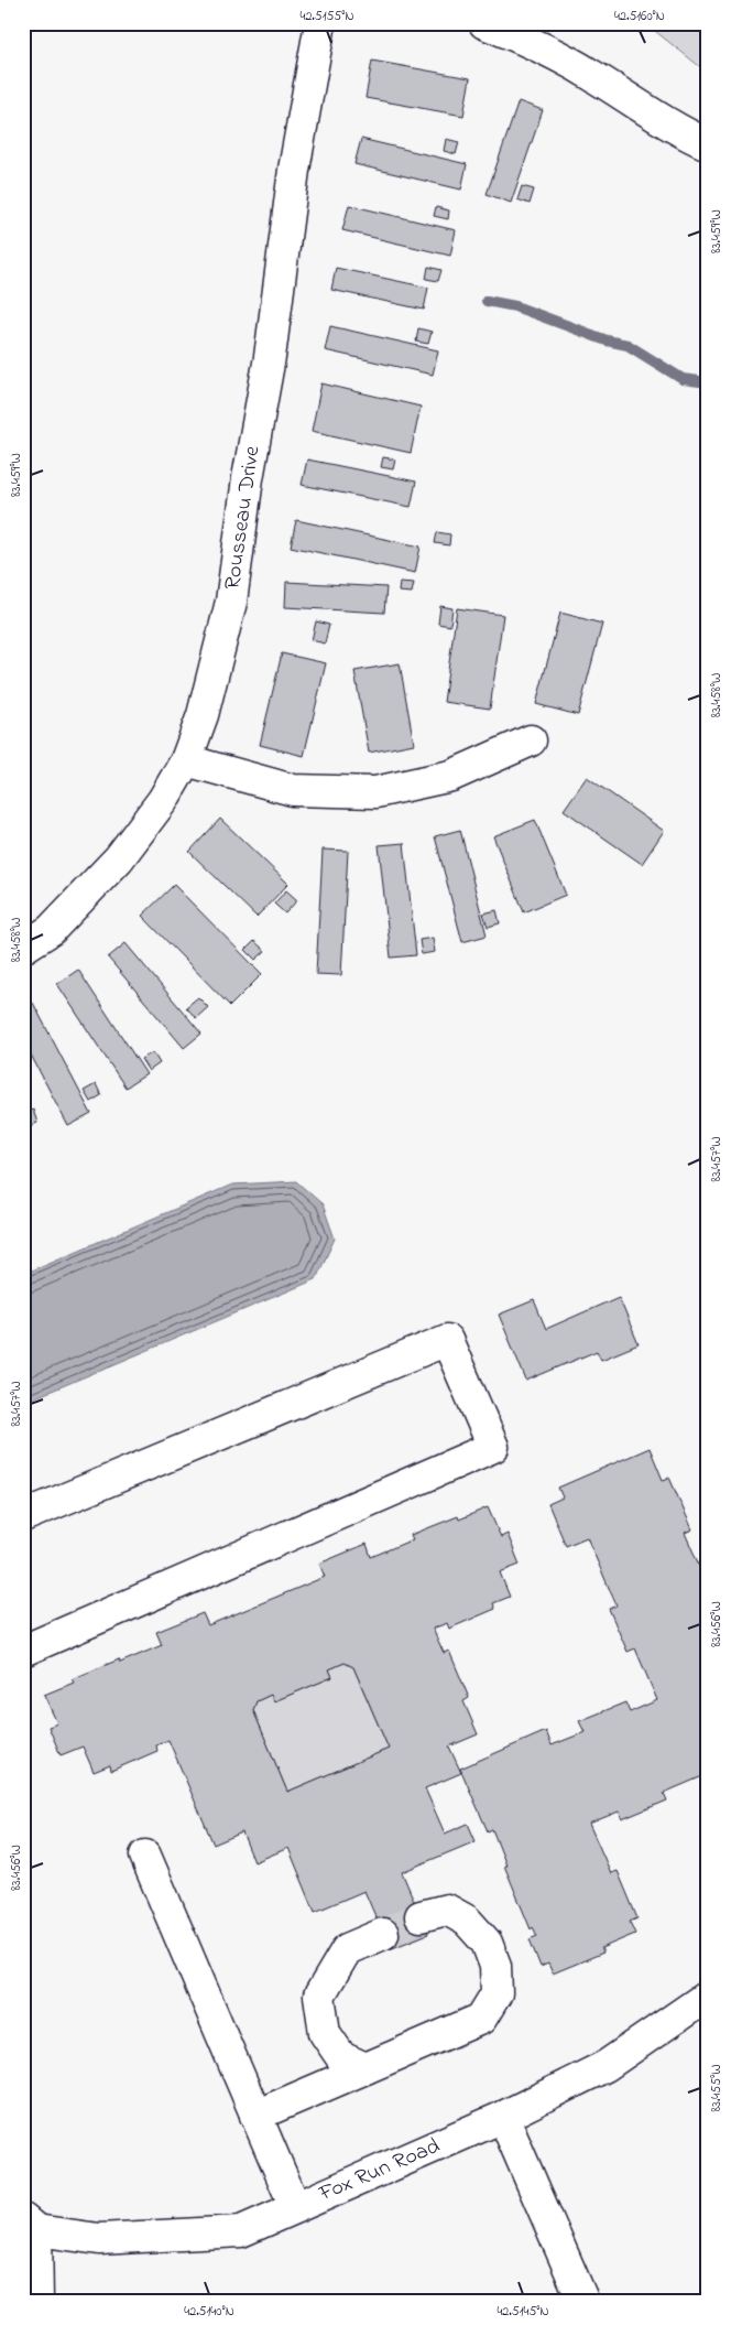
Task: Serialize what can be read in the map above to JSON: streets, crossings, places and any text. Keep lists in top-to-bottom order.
{
  "streets": {
    "street": ["Rousseau Drive", "Fox Run Road"]
  },
  "coordinates": [
    "42.5155°N",
    "42.5160°N",
    "83.459°W",
    "83.458°W",
    "83.457°W",
    "83.456°W",
    "83.455°W",
    "42.5140°N",
    "42.5145°N"
  ]
}
